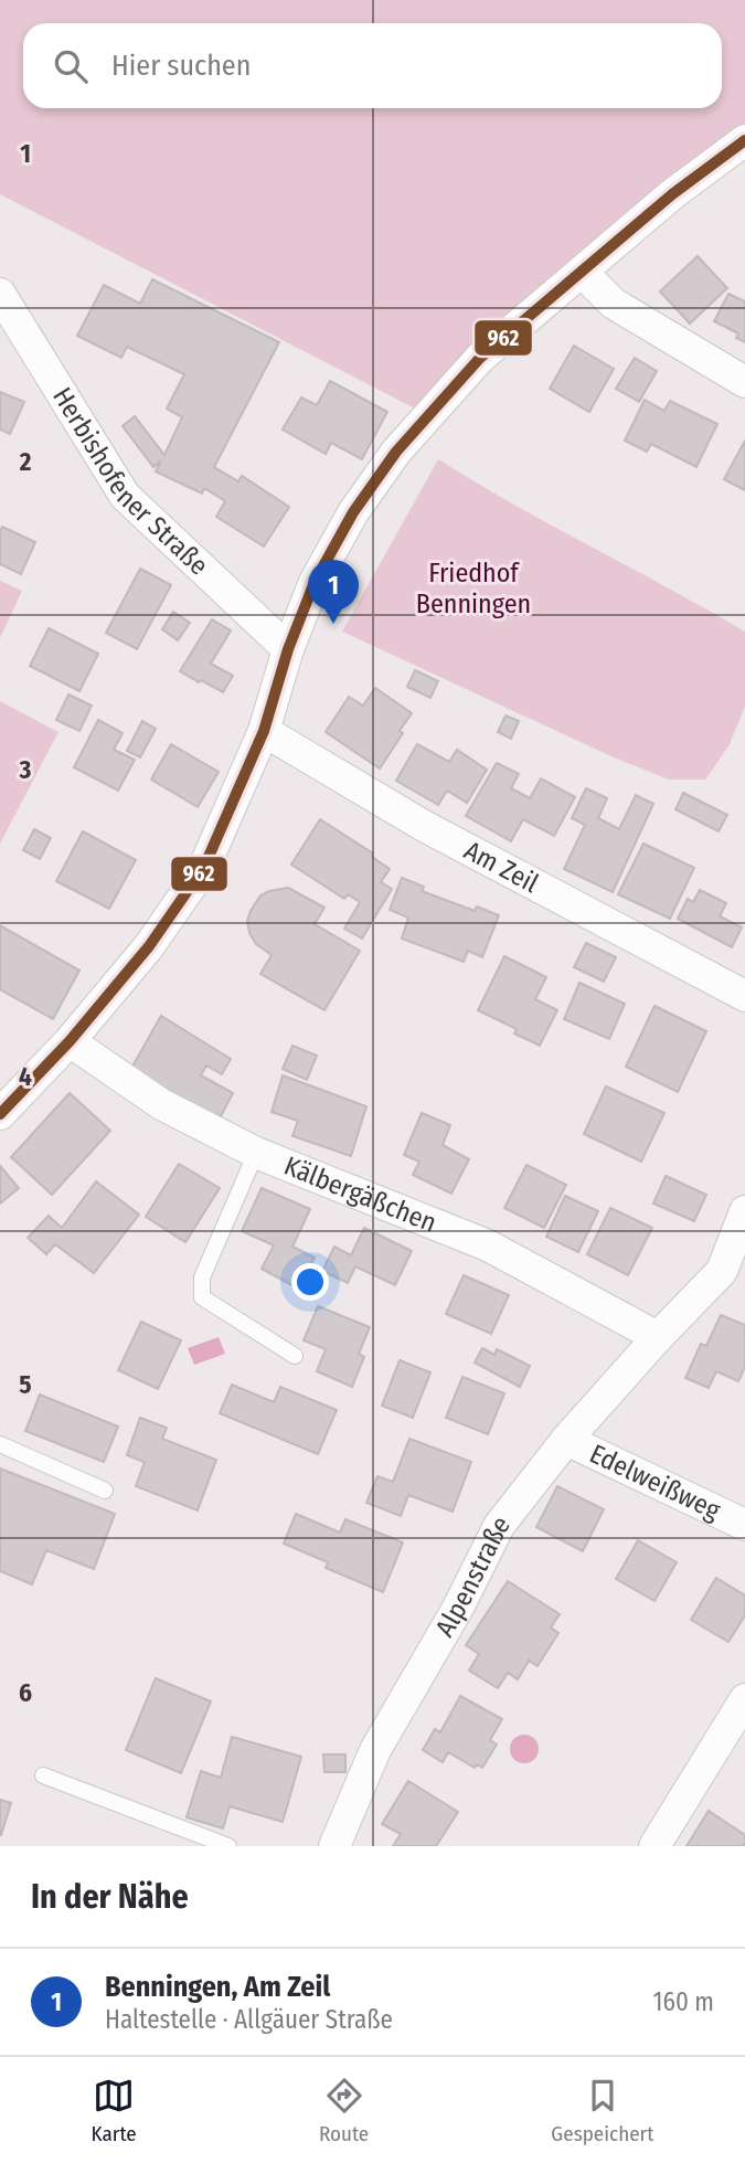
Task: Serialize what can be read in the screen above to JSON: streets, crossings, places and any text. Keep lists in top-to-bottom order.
{
  "streets": {
    "street": [
      "Herbishofener Straße",
      "Am Zeil",
      "Kälbergäßchen",
      "Edelweißweg",
      "Alpenstraße"
    ]
  },
  "crossings": [
    ["Kälbergäßchen", "Alpenstraße"],
    ["Edelweißweg", "Alpenstraße"]
  ],
  "parks": ["Friedhof Benningen"],
  "lines": ["transit line 962"],
  "page": {
    "search": "Hier suchen",
    "pins": "1",
    "heading": "In der Nähe",
    "list": [
      {
        "mark": "1",
        "name": "Benningen, Am Zeil",
        "note": "Haltestelle · Allgäuer Straße",
        "value": "160 m"
      }
    ],
    "nav": ["Karte", "Route", "Gespeichert"]
  },
  "grid": {
    "rows": [
      "1",
      "2",
      "3",
      "4",
      "5",
      "6"
    ]
  }
}
